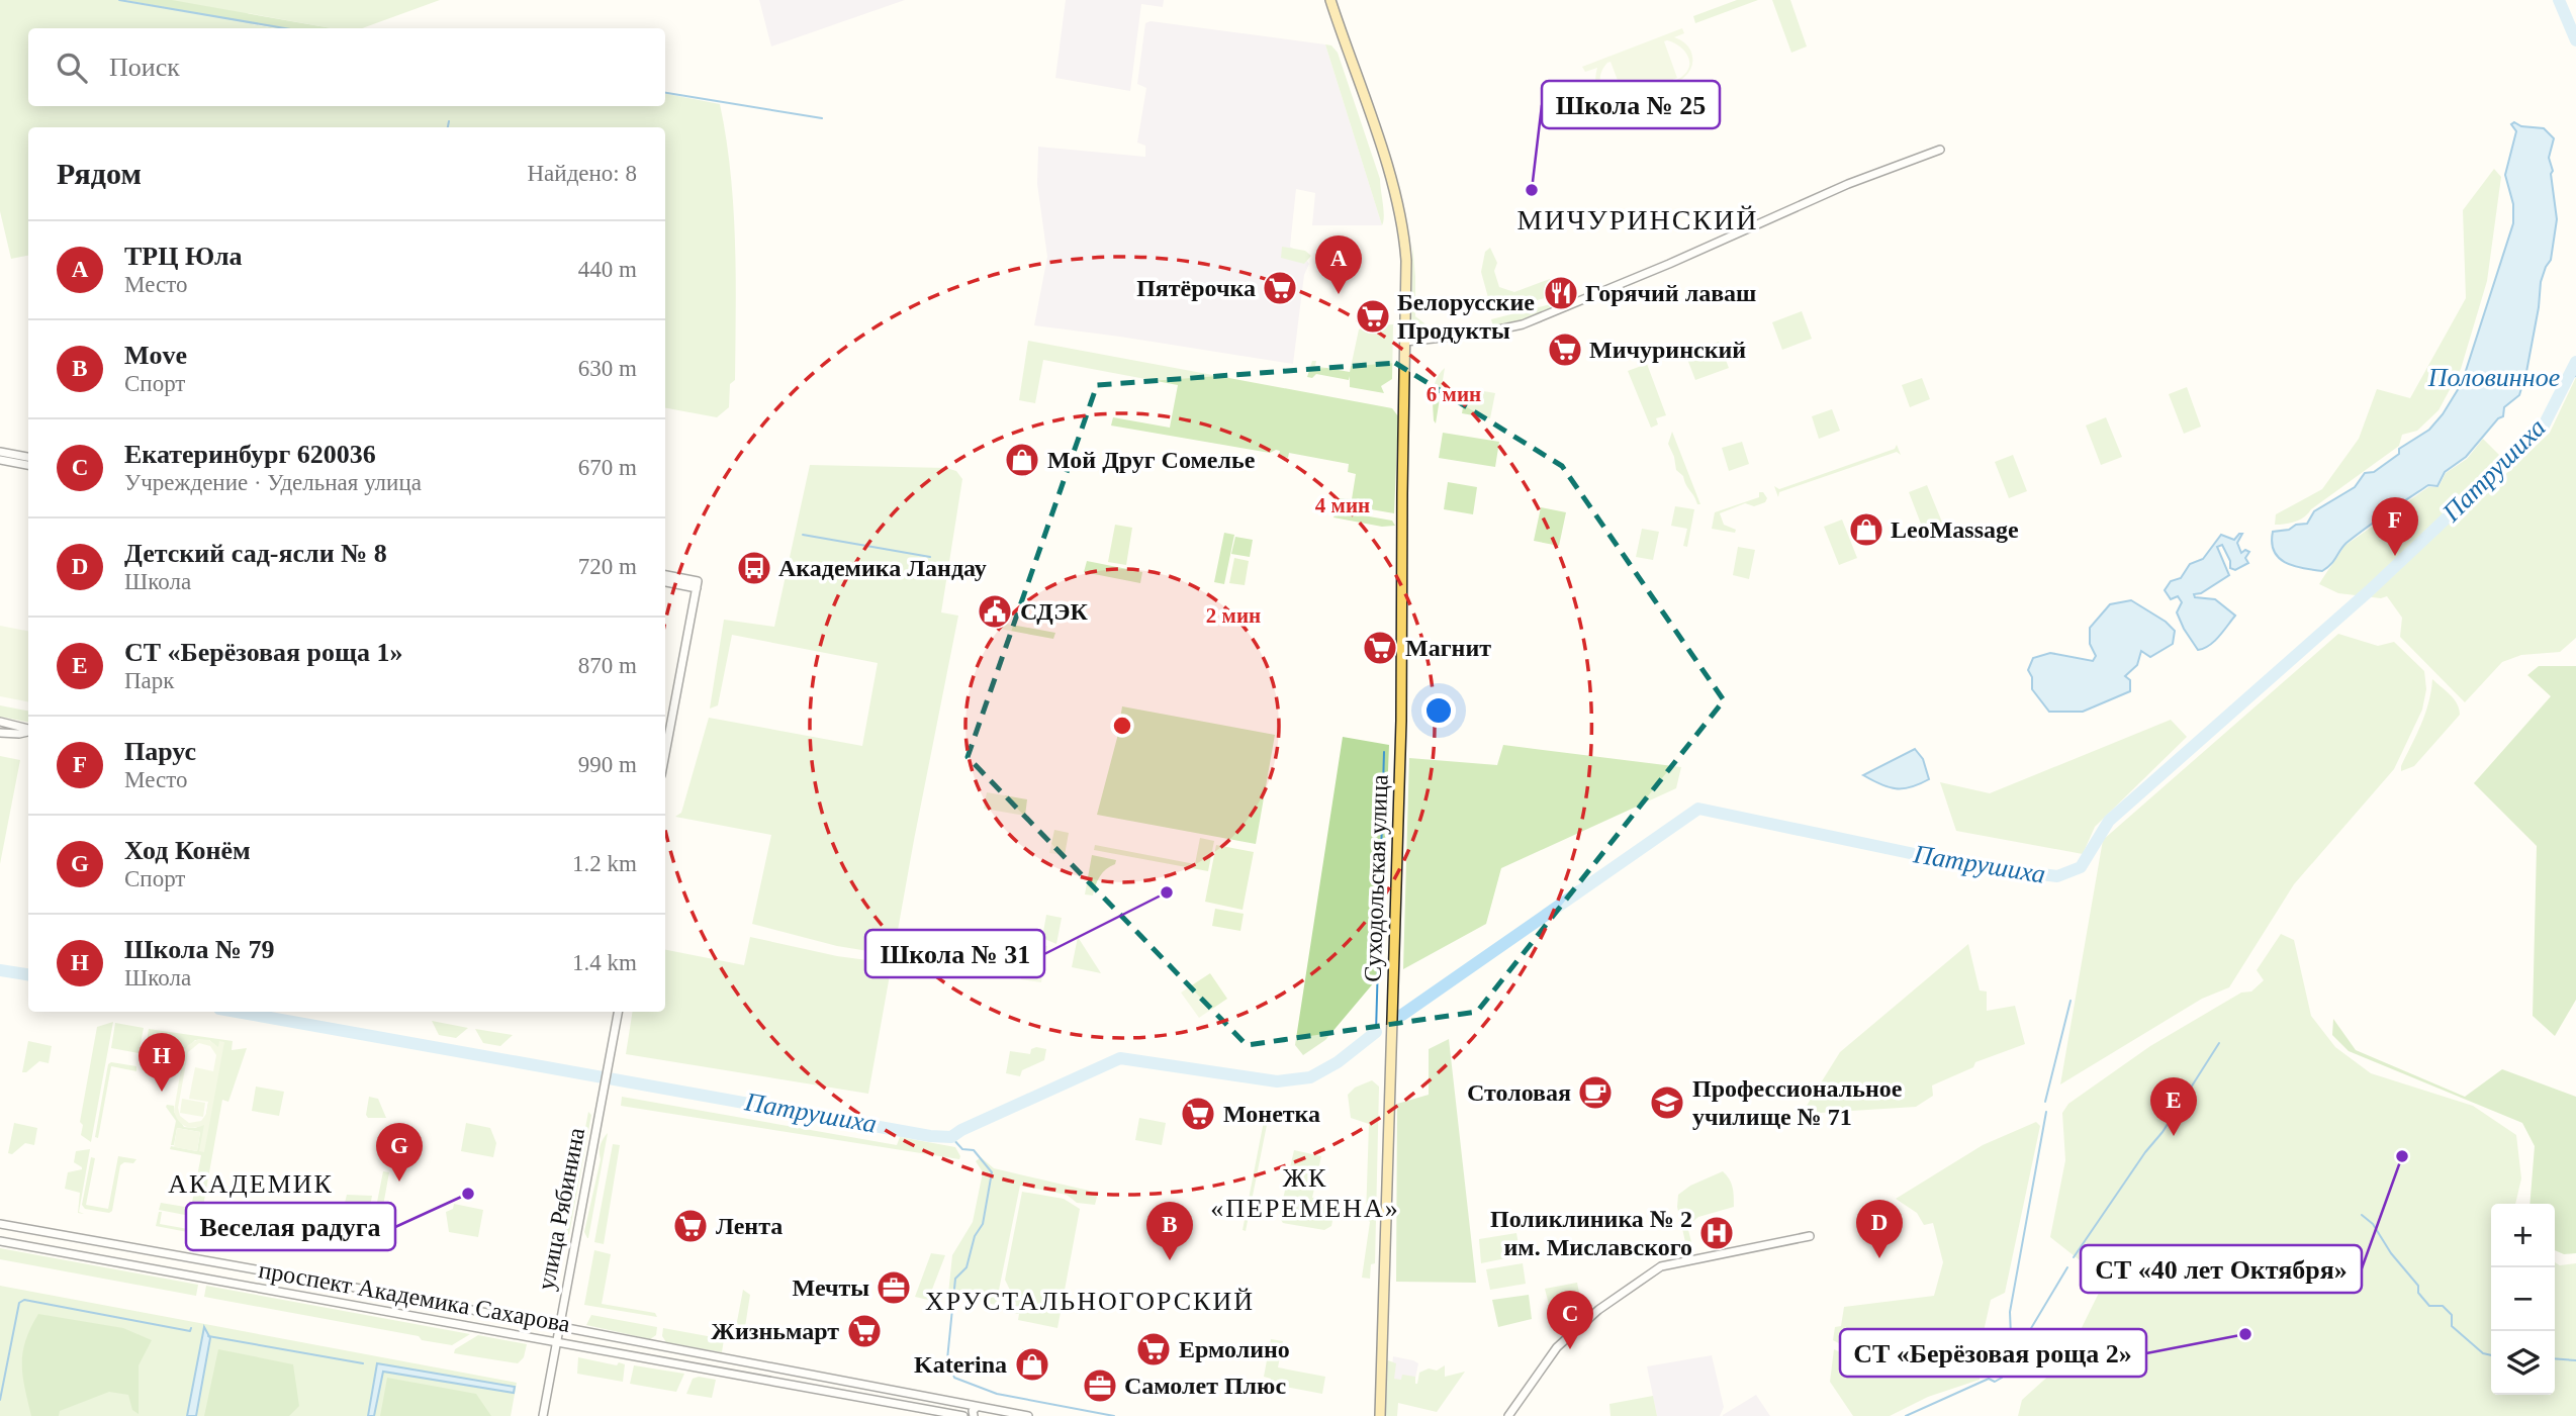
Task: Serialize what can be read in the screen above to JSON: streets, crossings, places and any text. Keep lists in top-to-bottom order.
{
  "streets": {
    "main road": ["Суходольская улица"],
    "street": ["улица Рябинина", "проспект Академика Сахарова"]
  },
  "crossings": [
    ["улица Рябинина", "проспект Академика Сахарова"]
  ],
  "districts": [
    "МИЧУРИНСКИЙ",
    "ЖК «ПЕРЕМЕНА»",
    "АКАДЕМИК",
    "ХРУСТАЛЬНОГОРСКИЙ"
  ],
  "water": ["Половинное", "Патрушиха"],
  "places": {
    "other": [
      "Школа № 25",
      "Школа № 31",
      "СТ «40 лет Октября»",
      "Веселая радуга",
      "СТ «Берёзовая роща 2»"
    ],
    "supermarket": [
      "Пятёрочка",
      "Белорусские Продукты",
      "Мичуринский",
      "Магнит",
      "Монетка",
      "Лента",
      "Жизньмарт",
      "Ермолино"
    ],
    "restaurant": ["Горячий лаваш"],
    "shop": ["Мой Друг Сомелье", "LeoMassage", "Katerina"],
    "bus stop": ["Академика Ландау"],
    "public building": ["СДЭК"],
    "cafe": ["Столовая"],
    "school or university": ["Профессиональное училище № 71"],
    "hospital": ["Поликлиника № 2 им. Миславского"],
    "office": ["Мечты", "Самолет Плюс"]
  },
  "page": {
    "search": "Поиск",
    "heading": ["Рядом", "Найдено: 8"],
    "list": [
      {
        "mark": "A",
        "name": "ТРЦ Юла",
        "note": "Место",
        "value": "440 m"
      },
      {
        "mark": "B",
        "name": "Move",
        "note": "Спорт",
        "value": "630 m"
      },
      {
        "mark": "C",
        "name": "Екатеринбург 620036",
        "note": "Учреждение · Удельная улица",
        "value": "670 m"
      },
      {
        "mark": "D",
        "name": "Детский сад-ясли № 8",
        "note": "Школа",
        "value": "720 m"
      },
      {
        "mark": "E",
        "name": "СТ «Берёзовая роща 1»",
        "note": "Парк",
        "value": "870 m"
      },
      {
        "mark": "F",
        "name": "Парус",
        "note": "Место",
        "value": "990 m"
      },
      {
        "mark": "G",
        "name": "Ход Конём",
        "note": "Спорт",
        "value": "1.2 km"
      },
      {
        "mark": "H",
        "name": "Школа № 79",
        "note": "Школа",
        "value": "1.4 km"
      }
    ],
    "pins": [
      "A",
      "F",
      "H",
      "E",
      "G",
      "D",
      "B",
      "C"
    ],
    "map_buttons": ["+", "−"]
  },
  "rings": ["6 мин", "4 мин", "2 мин"]
}
